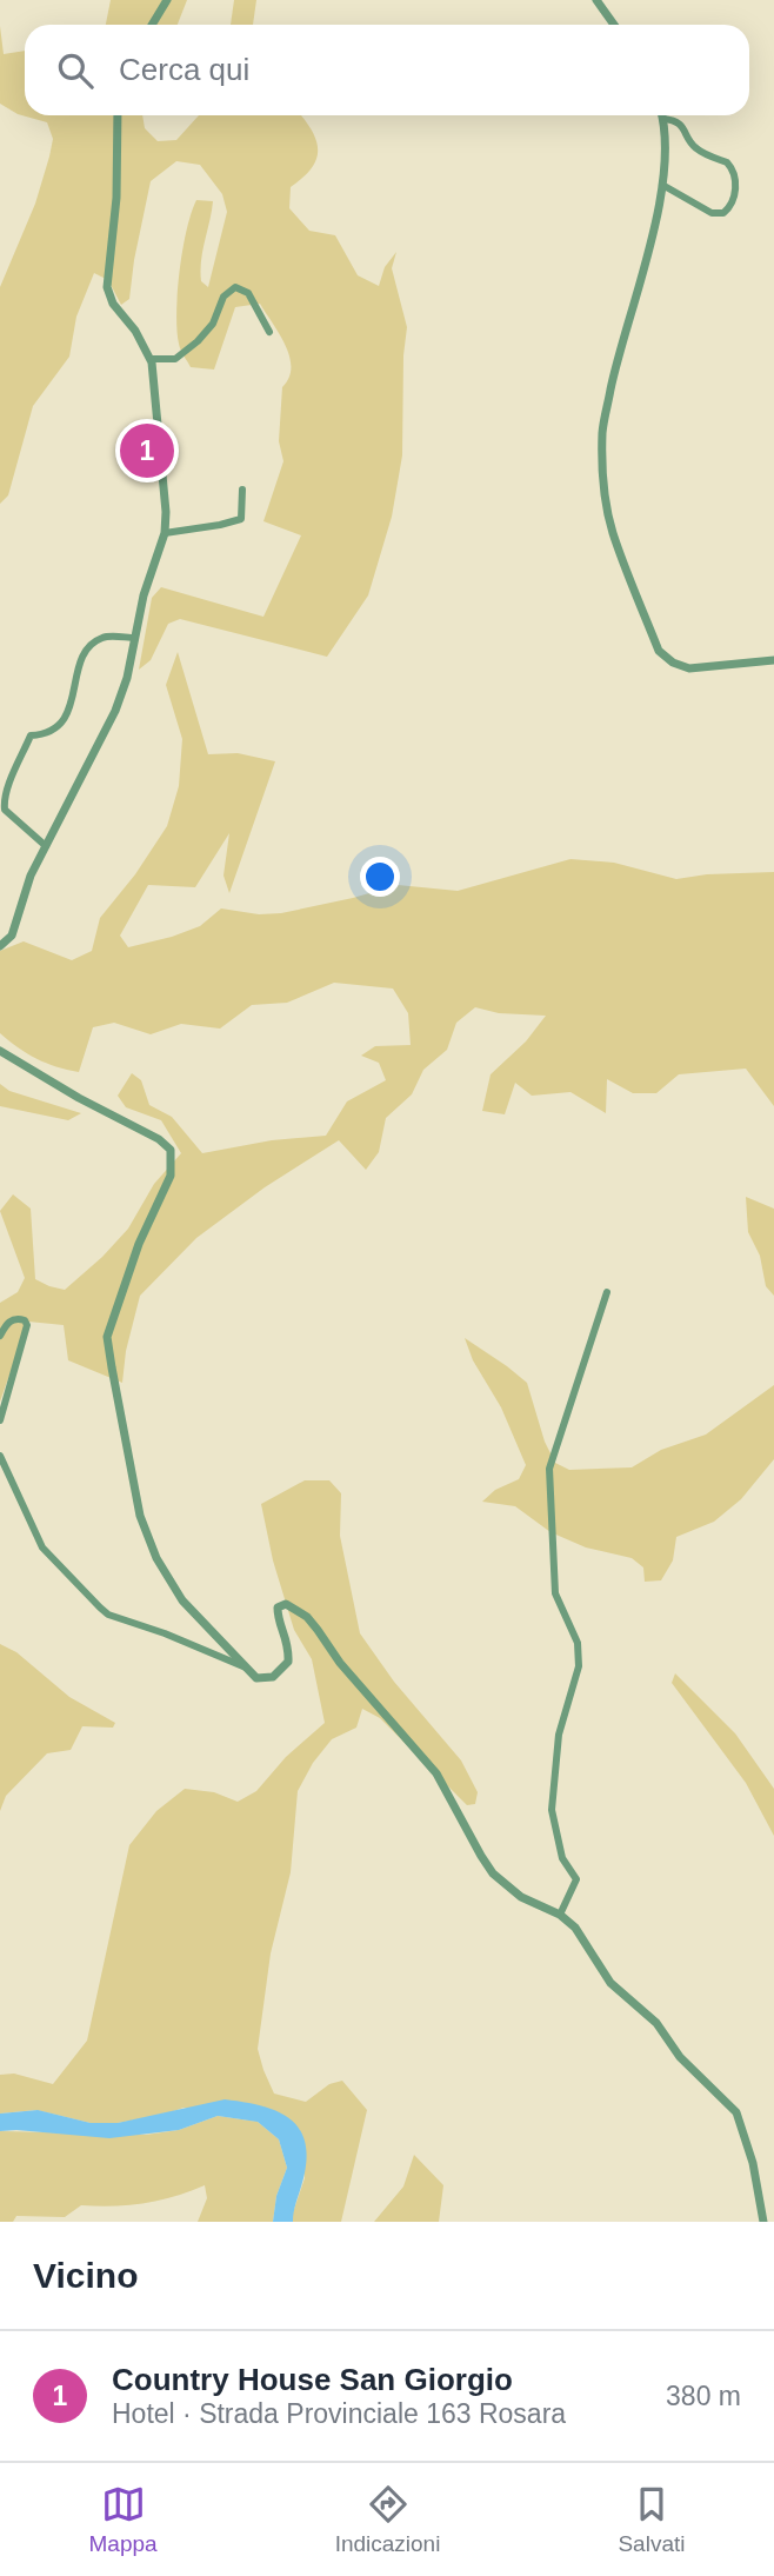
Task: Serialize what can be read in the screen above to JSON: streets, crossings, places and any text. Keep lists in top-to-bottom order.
{
  "page": {
    "search": "Cerca qui",
    "pins": "1",
    "heading": "Vicino",
    "list": [
      {
        "mark": "1",
        "name": "Country House San Giorgio",
        "note": "Hotel · Strada Provinciale 163 Rosara",
        "value": "380 m"
      }
    ],
    "nav": ["Mappa", "Indicazioni", "Salvati"]
  }
}
